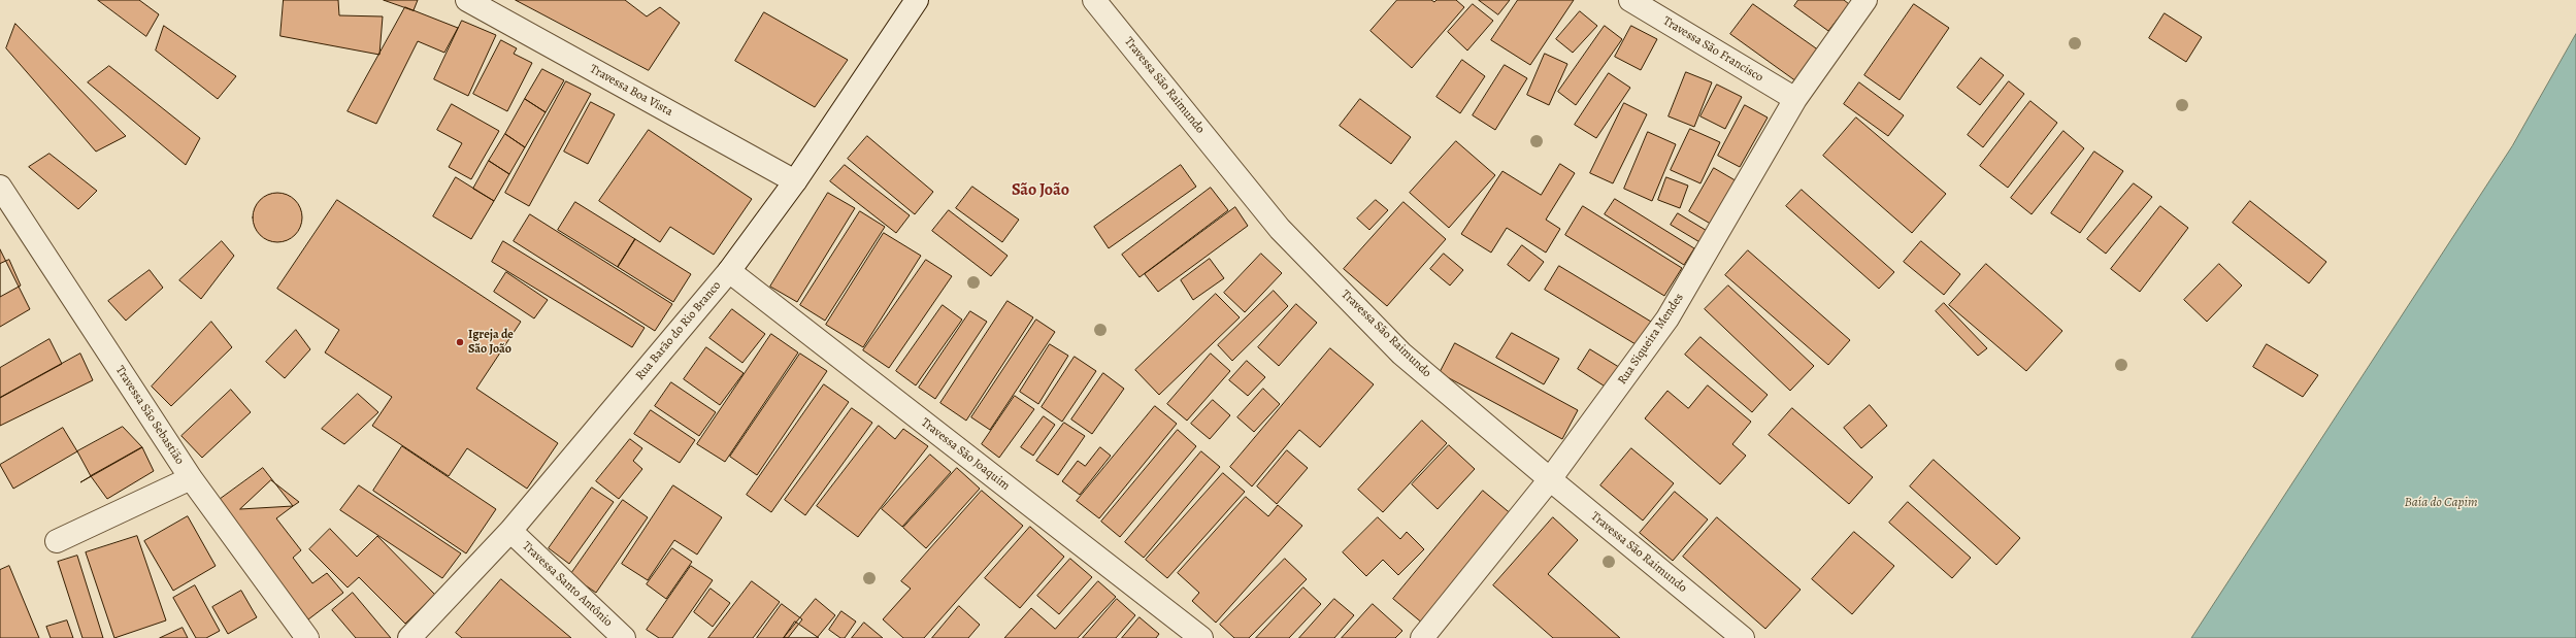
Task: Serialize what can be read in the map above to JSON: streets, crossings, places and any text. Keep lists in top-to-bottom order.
{
  "streets": {
    "street": [
      "Travessa São Francisco",
      "Travessa São Raimundo",
      "Travessa Boa Vista",
      "Rua Barão do Rio Branco",
      "Rua Siqueira Mendes",
      "Travessa São Sebastião",
      "Travessa São Joaquim",
      "Travessa Santo Antônio"
    ]
  },
  "crossings": [
    ["Travessa São Francisco", "Rua Siqueira Mendes"],
    ["Travessa São Raimundo", "Rua Siqueira Mendes"],
    ["Travessa Boa Vista", "Rua Barão do Rio Branco"],
    ["Rua Barão do Rio Branco", "Travessa São Joaquim"],
    ["Rua Barão do Rio Branco", "Travessa Santo Antônio"]
  ],
  "districts": ["São João"],
  "water": ["Baía do Capim"],
  "places": ["Igreja de São João"]
}
